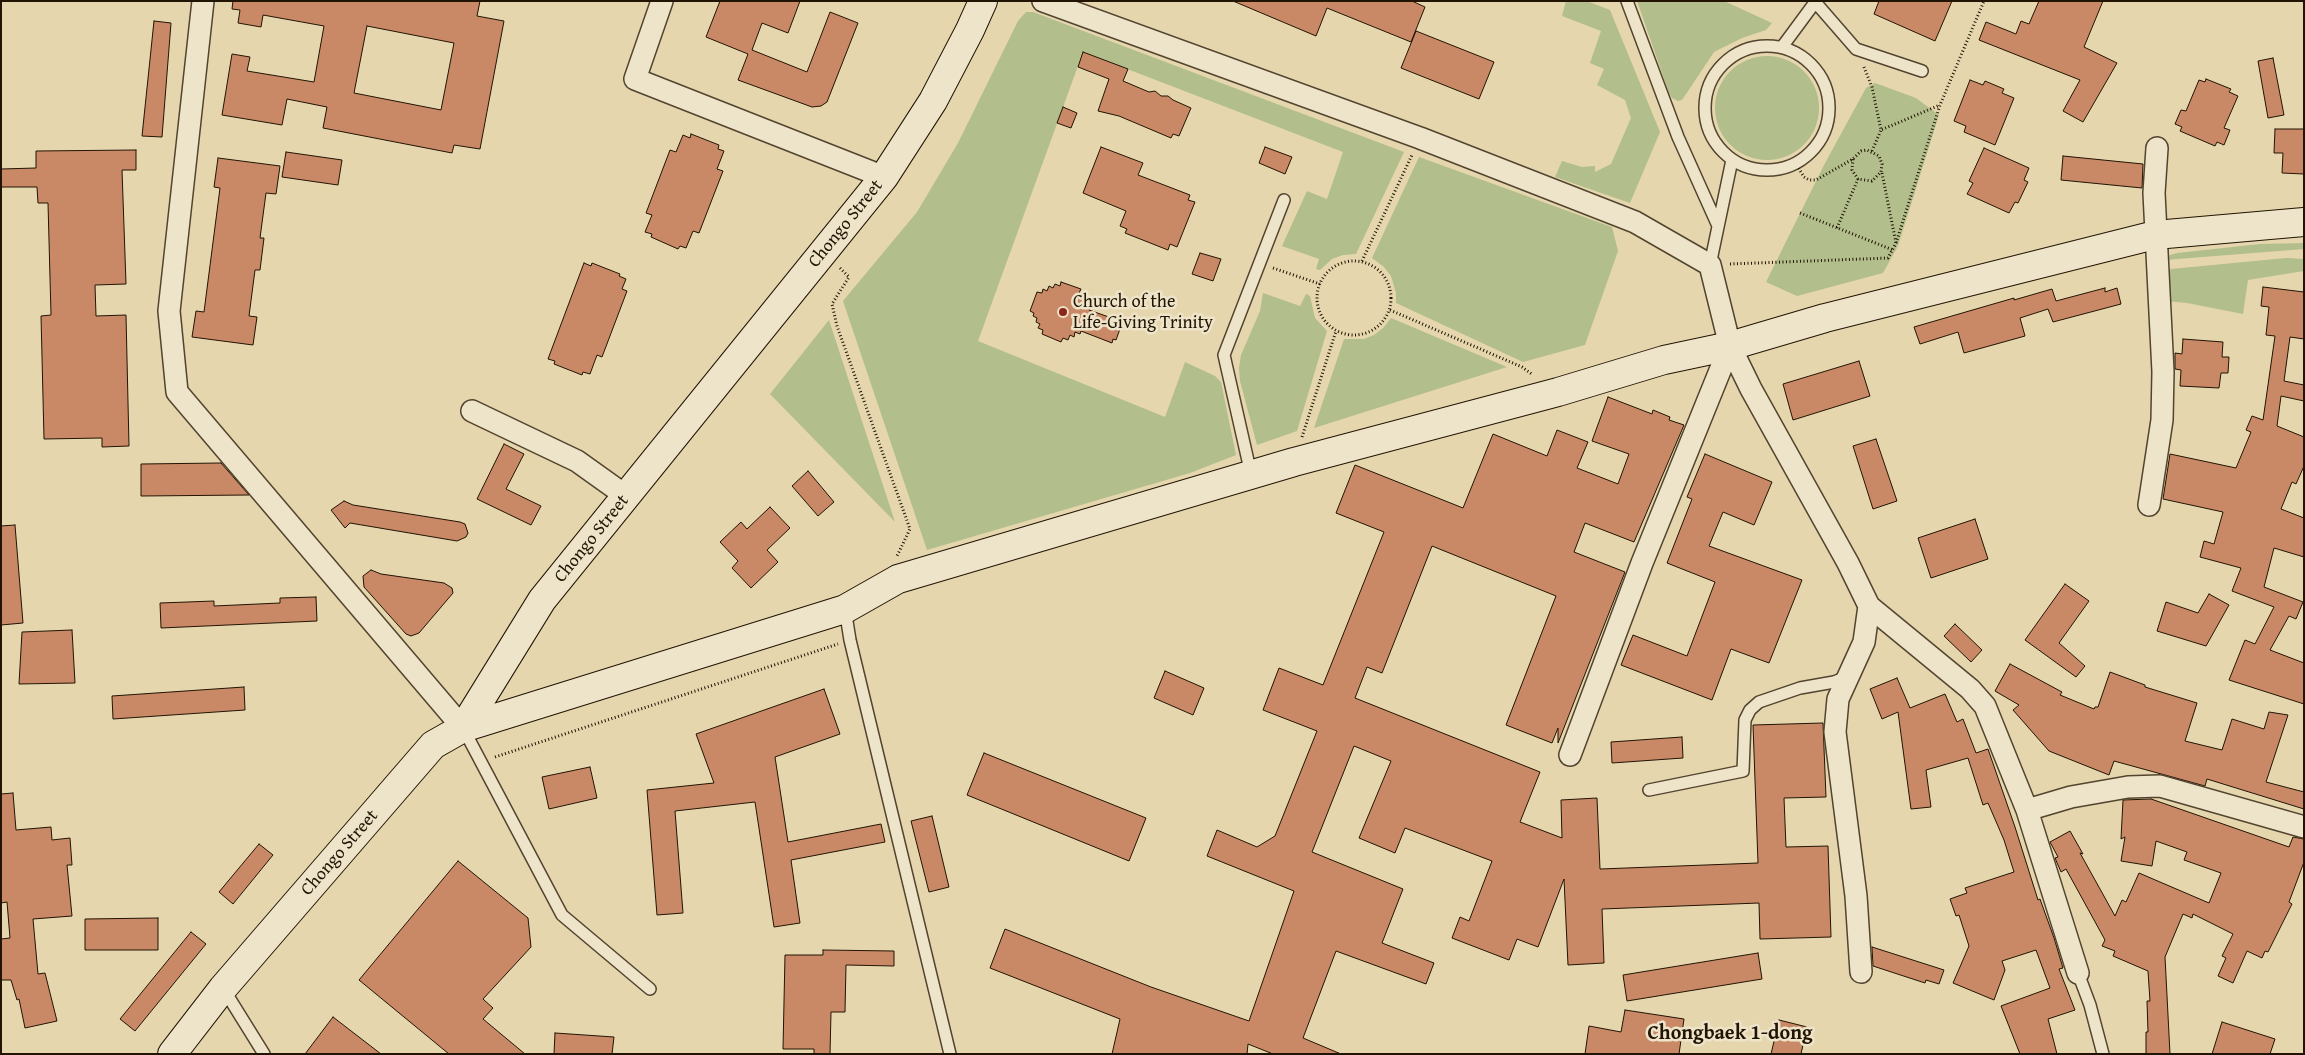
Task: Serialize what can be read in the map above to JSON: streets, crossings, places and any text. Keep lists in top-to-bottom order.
{
  "streets": {
    "street": ["Chongo Street"]
  },
  "districts": ["Chongbaek 1-dong"],
  "places": ["Church of the Life-Giving Trinity"]
}
